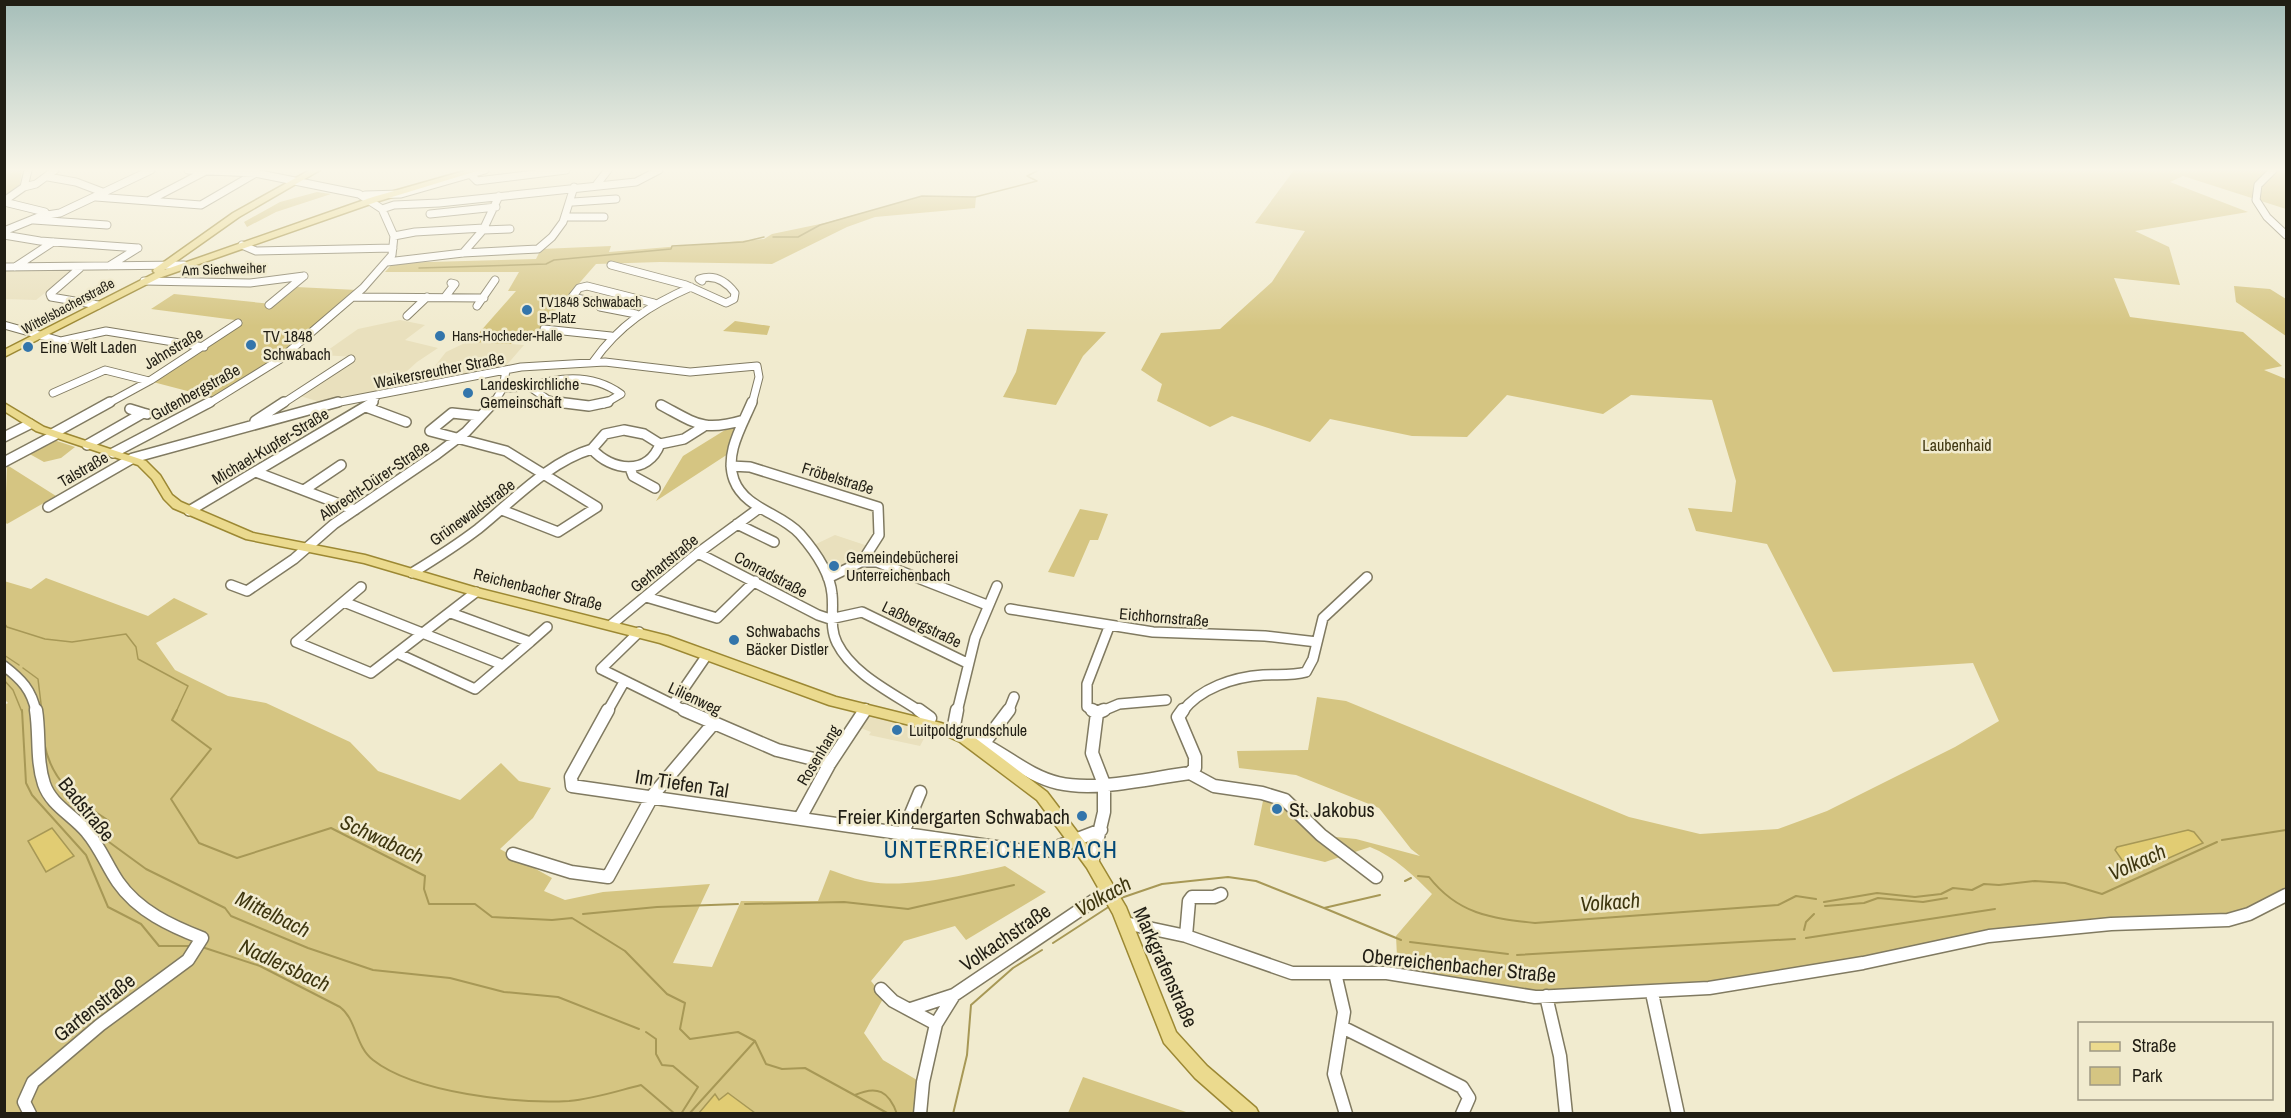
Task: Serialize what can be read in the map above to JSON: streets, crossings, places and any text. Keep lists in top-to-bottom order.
{
  "streets": {
    "main road": ["Wittelsbacherstraße", "Reichenbacher Straße", "Markgrafenstraße"],
    "street": [
      "Am Siechweiher",
      "Jahnstraße",
      "Waikersreuther Straße",
      "Gutenbergstraße",
      "Michael-Kupfer-Straße",
      "Talstraße",
      "Fröbelstraße",
      "Albrecht-Dürer-Straße",
      "Grünewaldstraße",
      "Gerhartstraße",
      "Conradstraße",
      "Eichhornstraße",
      "Laßbergstraße",
      "Lilienweg",
      "Rosenhang",
      "Im Tiefen Tal",
      "Badstraße",
      "Volkachstraße",
      "Oberreichenbacher Straße",
      "Gartenstraße"
    ]
  },
  "crossings": [
    ["Am Siechweiher", "Wittelsbacherstraße"],
    ["Waikersreuther Straße", "Michael-Kupfer-Straße"],
    ["Waikersreuther Straße", "Talstraße"],
    ["Waikersreuther Straße", "Reichenbacher Straße"],
    ["Michael-Kupfer-Straße", "Reichenbacher Straße"],
    ["Talstraße", "Reichenbacher Straße"],
    ["Albrecht-Dürer-Straße", "Reichenbacher Straße"],
    ["Grünewaldstraße", "Reichenbacher Straße"],
    ["Gerhartstraße", "Conradstraße"],
    ["Gerhartstraße", "Reichenbacher Straße"],
    ["Conradstraße", "Laßbergstraße"],
    ["Reichenbacher Straße", "Lilienweg"],
    ["Reichenbacher Straße", "Rosenhang"],
    ["Reichenbacher Straße", "Markgrafenstraße"],
    ["Lilienweg", "Rosenhang"],
    ["Lilienweg", "Im Tiefen Tal"],
    ["Rosenhang", "Im Tiefen Tal"],
    ["Im Tiefen Tal", "Markgrafenstraße"],
    ["Badstraße", "Gartenstraße"],
    ["Volkachstraße", "Markgrafenstraße"],
    ["Oberreichenbacher Straße", "Markgrafenstraße"]
  ],
  "districts": ["UNTERREICHENBACH"],
  "water": [
    "Schwabach",
    "Volkach",
    "Mittelbach",
    "Nadlersbach"
  ],
  "parks": ["Laubenhaid"],
  "places": [
    "TV1848 Schwabach B-Platz",
    "Hans-Hocheder-Halle",
    "TV 1848 Schwabach",
    "Eine Welt Laden",
    "Landeskirchliche Gemeinschaft",
    "Gemeindebücherei Unterreichenbach",
    "Schwabachs Bäcker Distler",
    "Luitpoldgrundschule",
    "St. Jakobus",
    "Freier Kindergarten Schwabach"
  ],
  "legend": ["Straße", "Park"]
}
